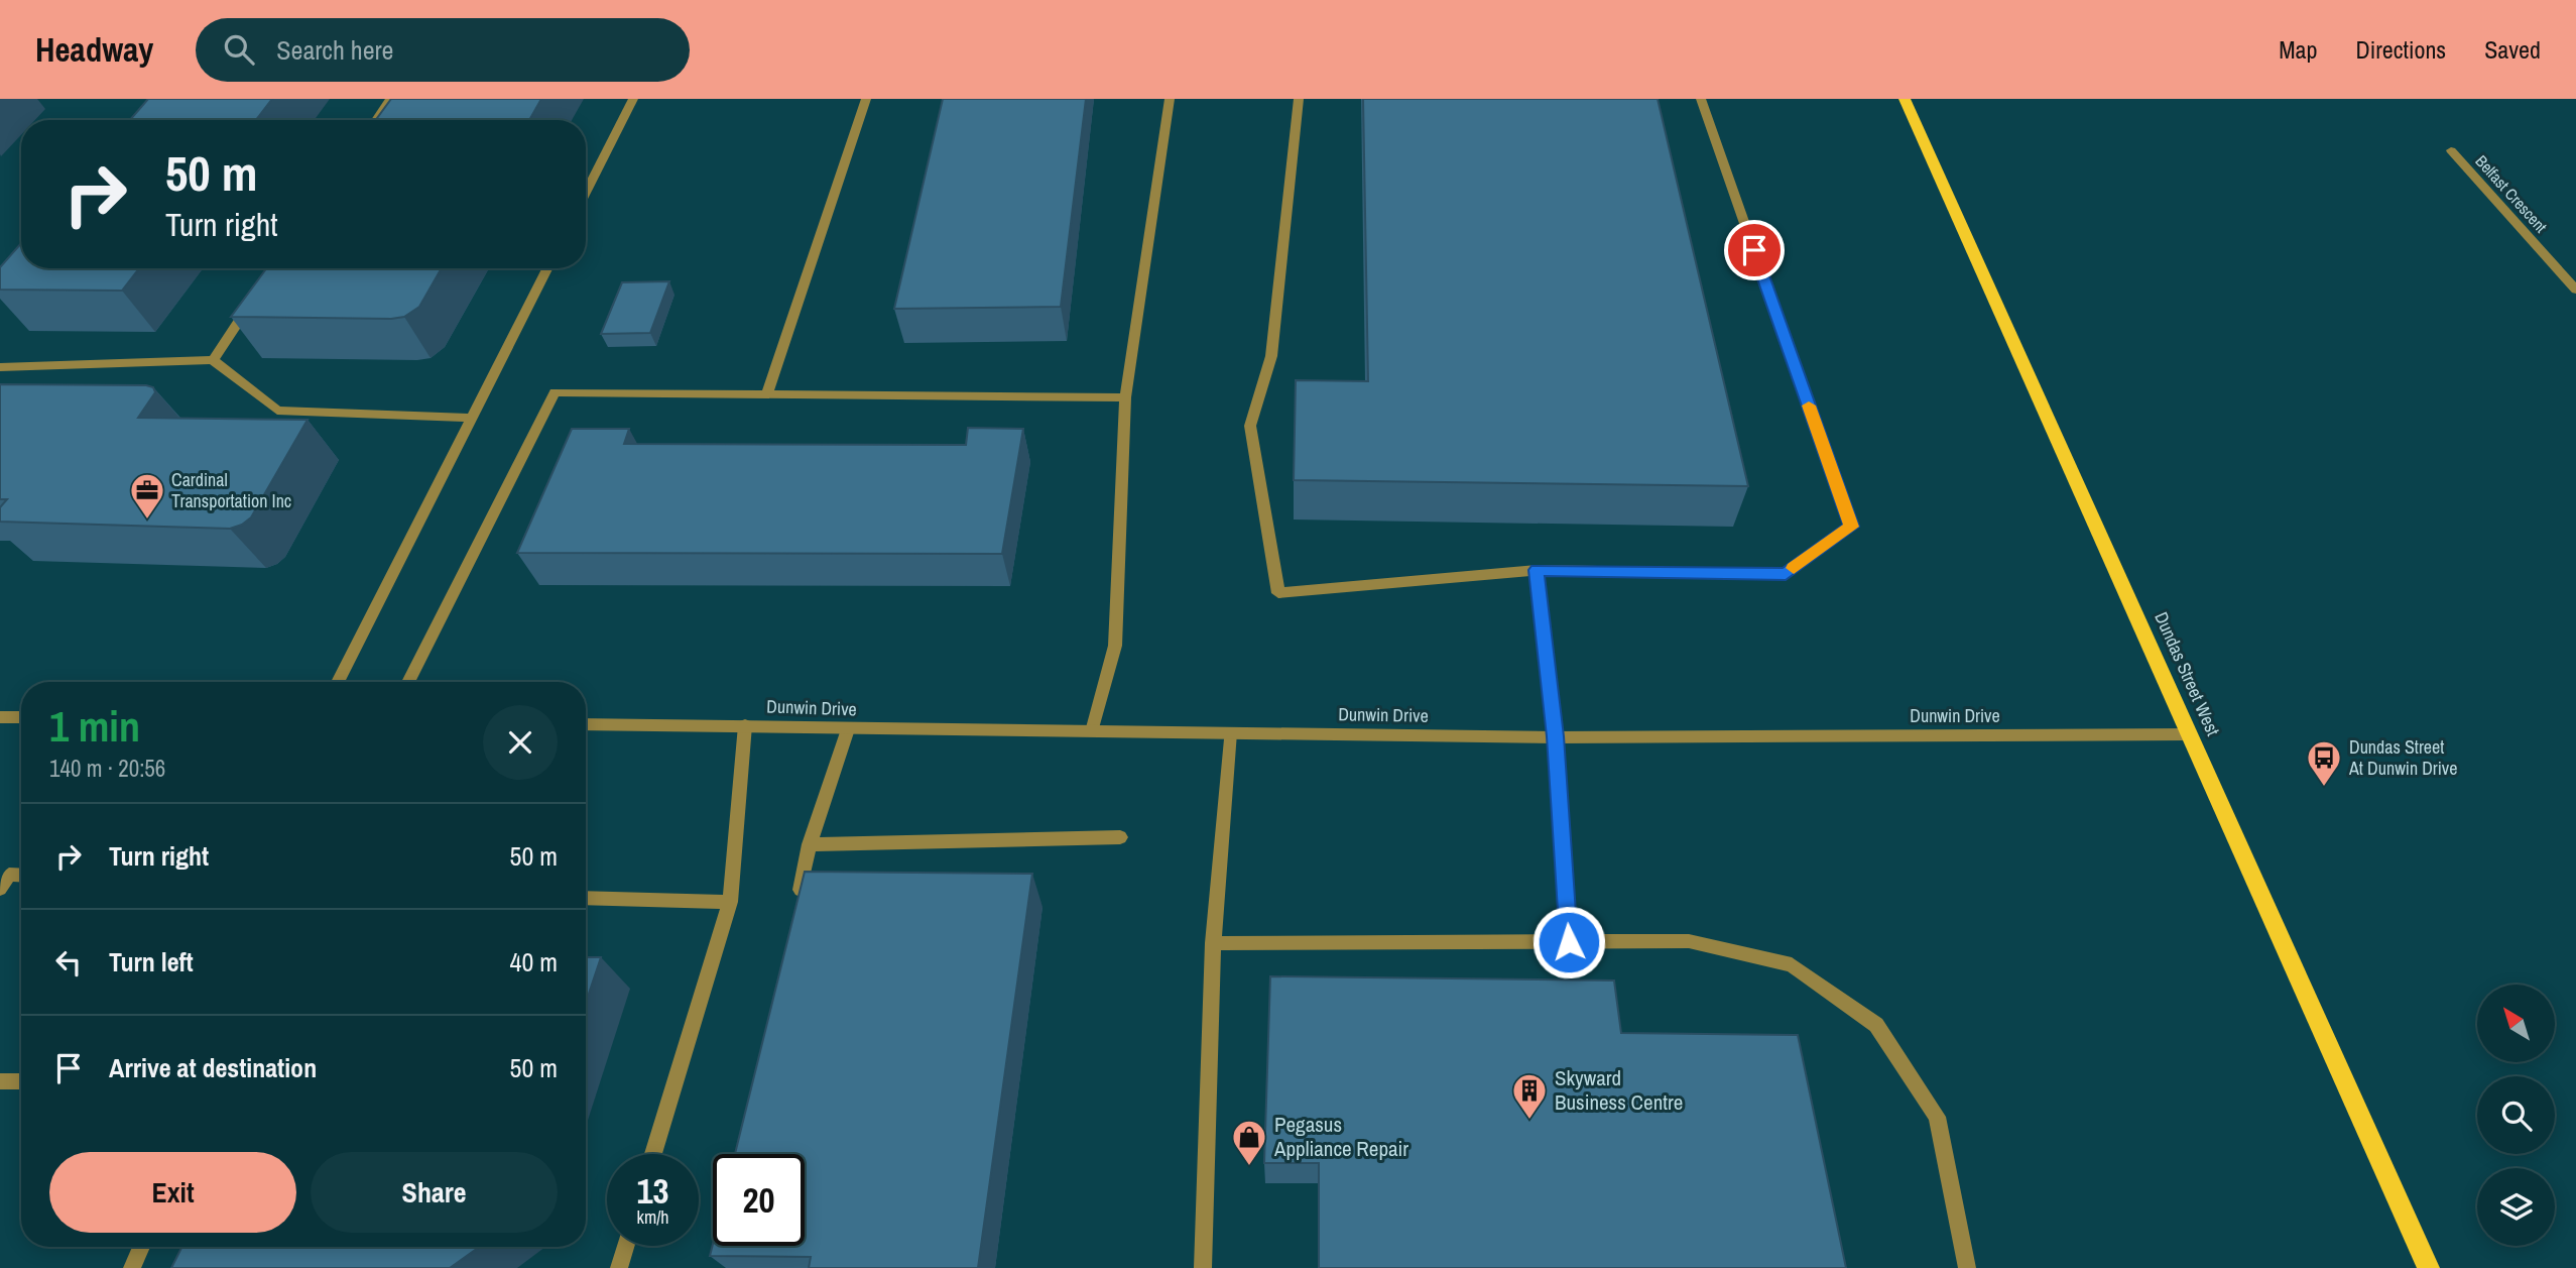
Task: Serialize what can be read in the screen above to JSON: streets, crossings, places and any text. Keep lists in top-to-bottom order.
{
  "streets": {
    "main road": ["Dundas Street West"],
    "street": ["Belfast Crescent", "Dunwin Drive"]
  },
  "crossings": [
    ["Dundas Street West", "Dunwin Drive"]
  ],
  "places": {
    "office": ["Cardinal Transportation Inc"],
    "bus stop": ["Dundas Street At Dunwin Drive"],
    "building": ["Skyward Business Centre"],
    "shop": ["Pegasus Appliance Repair"]
  },
  "north": "top left",
  "page": {
    "header": "Headway",
    "search": "Search here",
    "nav": ["Map", "Directions", "Saved"],
    "turn": ["50 m", "Turn right"],
    "heading": ["1 min", "140 m · 20:56"],
    "list": [
      {
        "name": "Turn right",
        "value": "50 m"
      },
      {
        "name": "Turn left",
        "value": "40 m"
      },
      {
        "name": "Arrive at destination",
        "value": "50 m"
      }
    ],
    "buttons": ["Exit", "Share"],
    "speed": "13 km/h",
    "limit": "20"
  }
}
